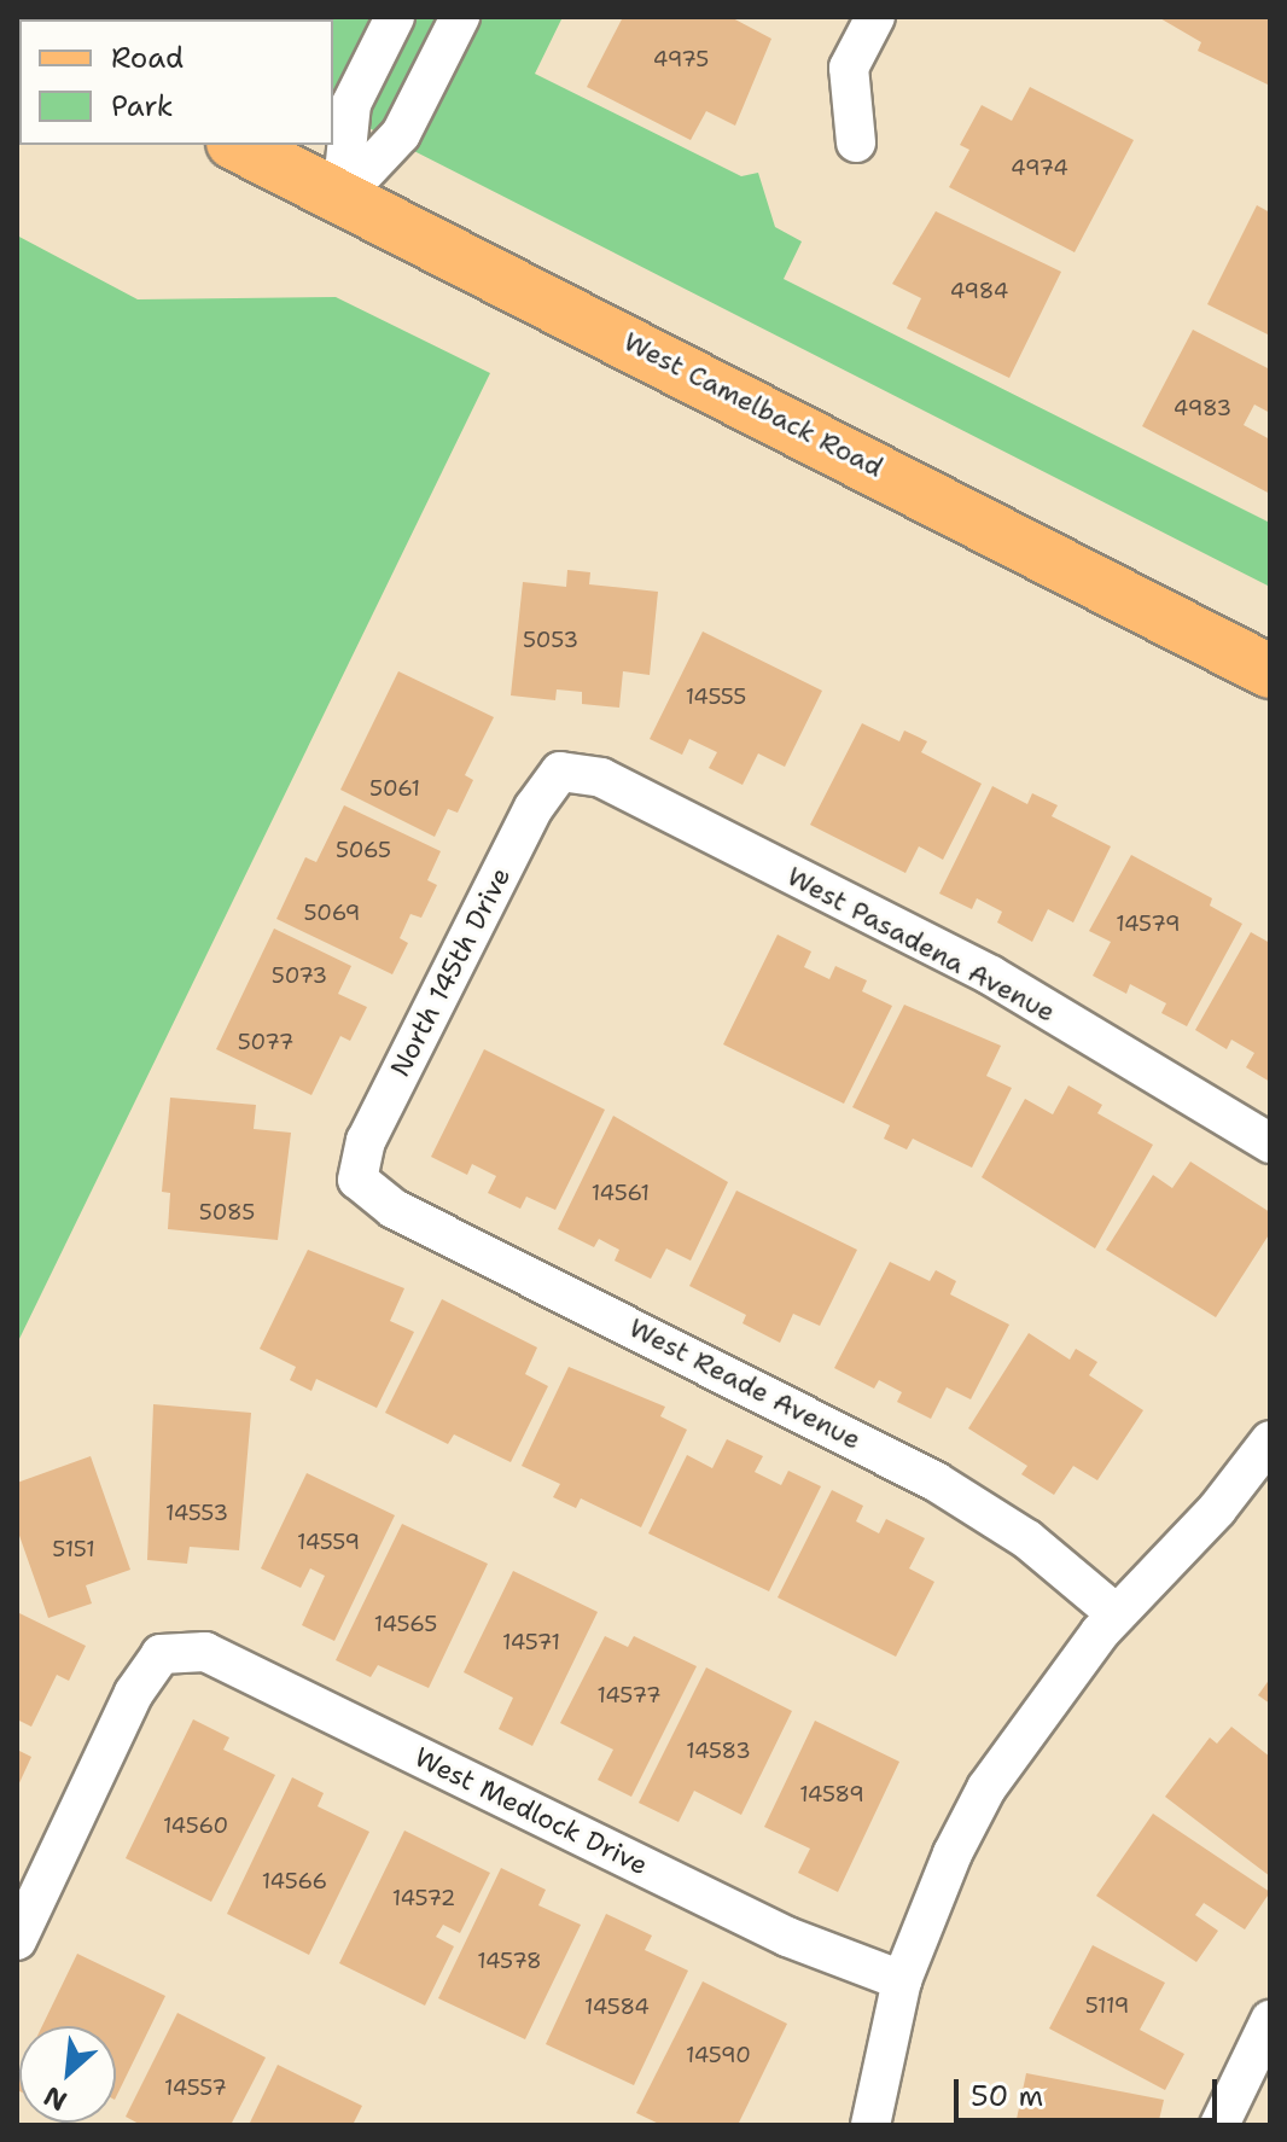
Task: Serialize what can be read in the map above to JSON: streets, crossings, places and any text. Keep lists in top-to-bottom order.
{
  "streets": {
    "main road": ["West Camelback Road"],
    "street": [
      "West Pasadena Avenue",
      "North 145th Drive",
      "West Reade Avenue",
      "West Medlock Drive"
    ]
  },
  "crossings": [
    ["West Pasadena Avenue", "North 145th Drive"],
    ["North 145th Drive", "West Reade Avenue"]
  ],
  "house_numbers": [
    "4975",
    "4974",
    "4984",
    "4983",
    "5053",
    "14555",
    "5061",
    "5065",
    "5069",
    "14579",
    "5073",
    "5077",
    "14561",
    "5085",
    "14553",
    "14559",
    "5151",
    "14565",
    "14571",
    "14577",
    "14583",
    "14589",
    "14560",
    "14566",
    "14572",
    "14578",
    "5119",
    "14584",
    "14590",
    "14557"
  ],
  "legend": ["Road", "Park"],
  "scale_bar": "50 m",
  "north": "bottom left"
}
